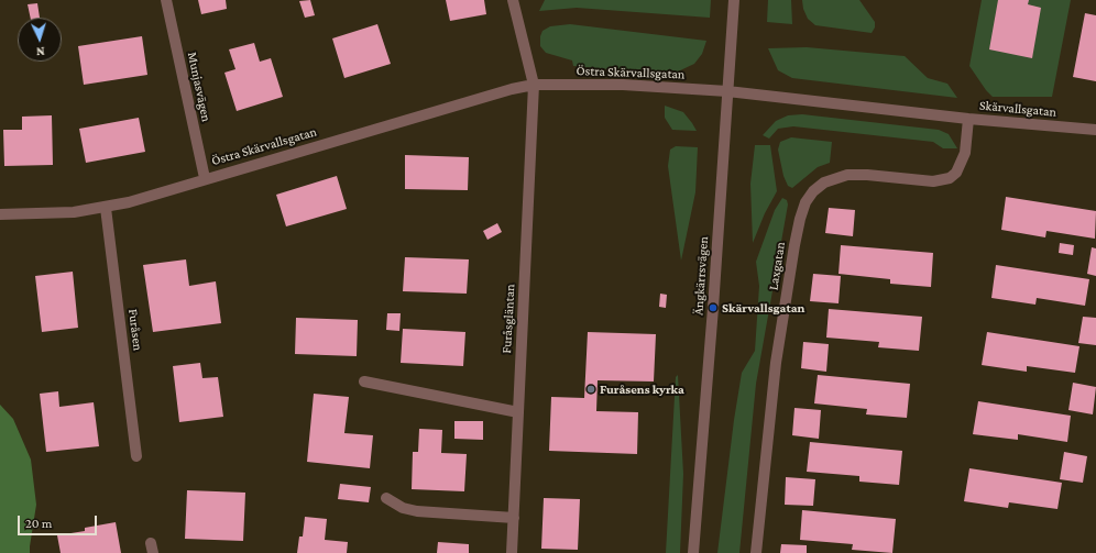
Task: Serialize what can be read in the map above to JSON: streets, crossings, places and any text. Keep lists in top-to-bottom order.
{
  "streets": {
    "street": [
      "Östra Skärvallsgatan",
      "Munjasvägen",
      "Skärvallsgatan",
      "Laxgatan",
      "Ängkärrsvägen",
      "Furåsgläntan",
      "Furåsen"
    ]
  },
  "crossings": [
    ["Östra Skärvallsgatan", "Munjasvägen"],
    ["Östra Skärvallsgatan", "Skärvallsgatan"],
    ["Östra Skärvallsgatan", "Ängkärrsvägen"],
    ["Östra Skärvallsgatan", "Furåsgläntan"],
    ["Östra Skärvallsgatan", "Furåsen"],
    ["Skärvallsgatan", "Laxgatan"],
    ["Skärvallsgatan", "Ängkärrsvägen"]
  ],
  "places": ["Skärvallsgatan", "Furåsens kyrka"],
  "scale_bar": "20 m",
  "north": "bottom"
}
